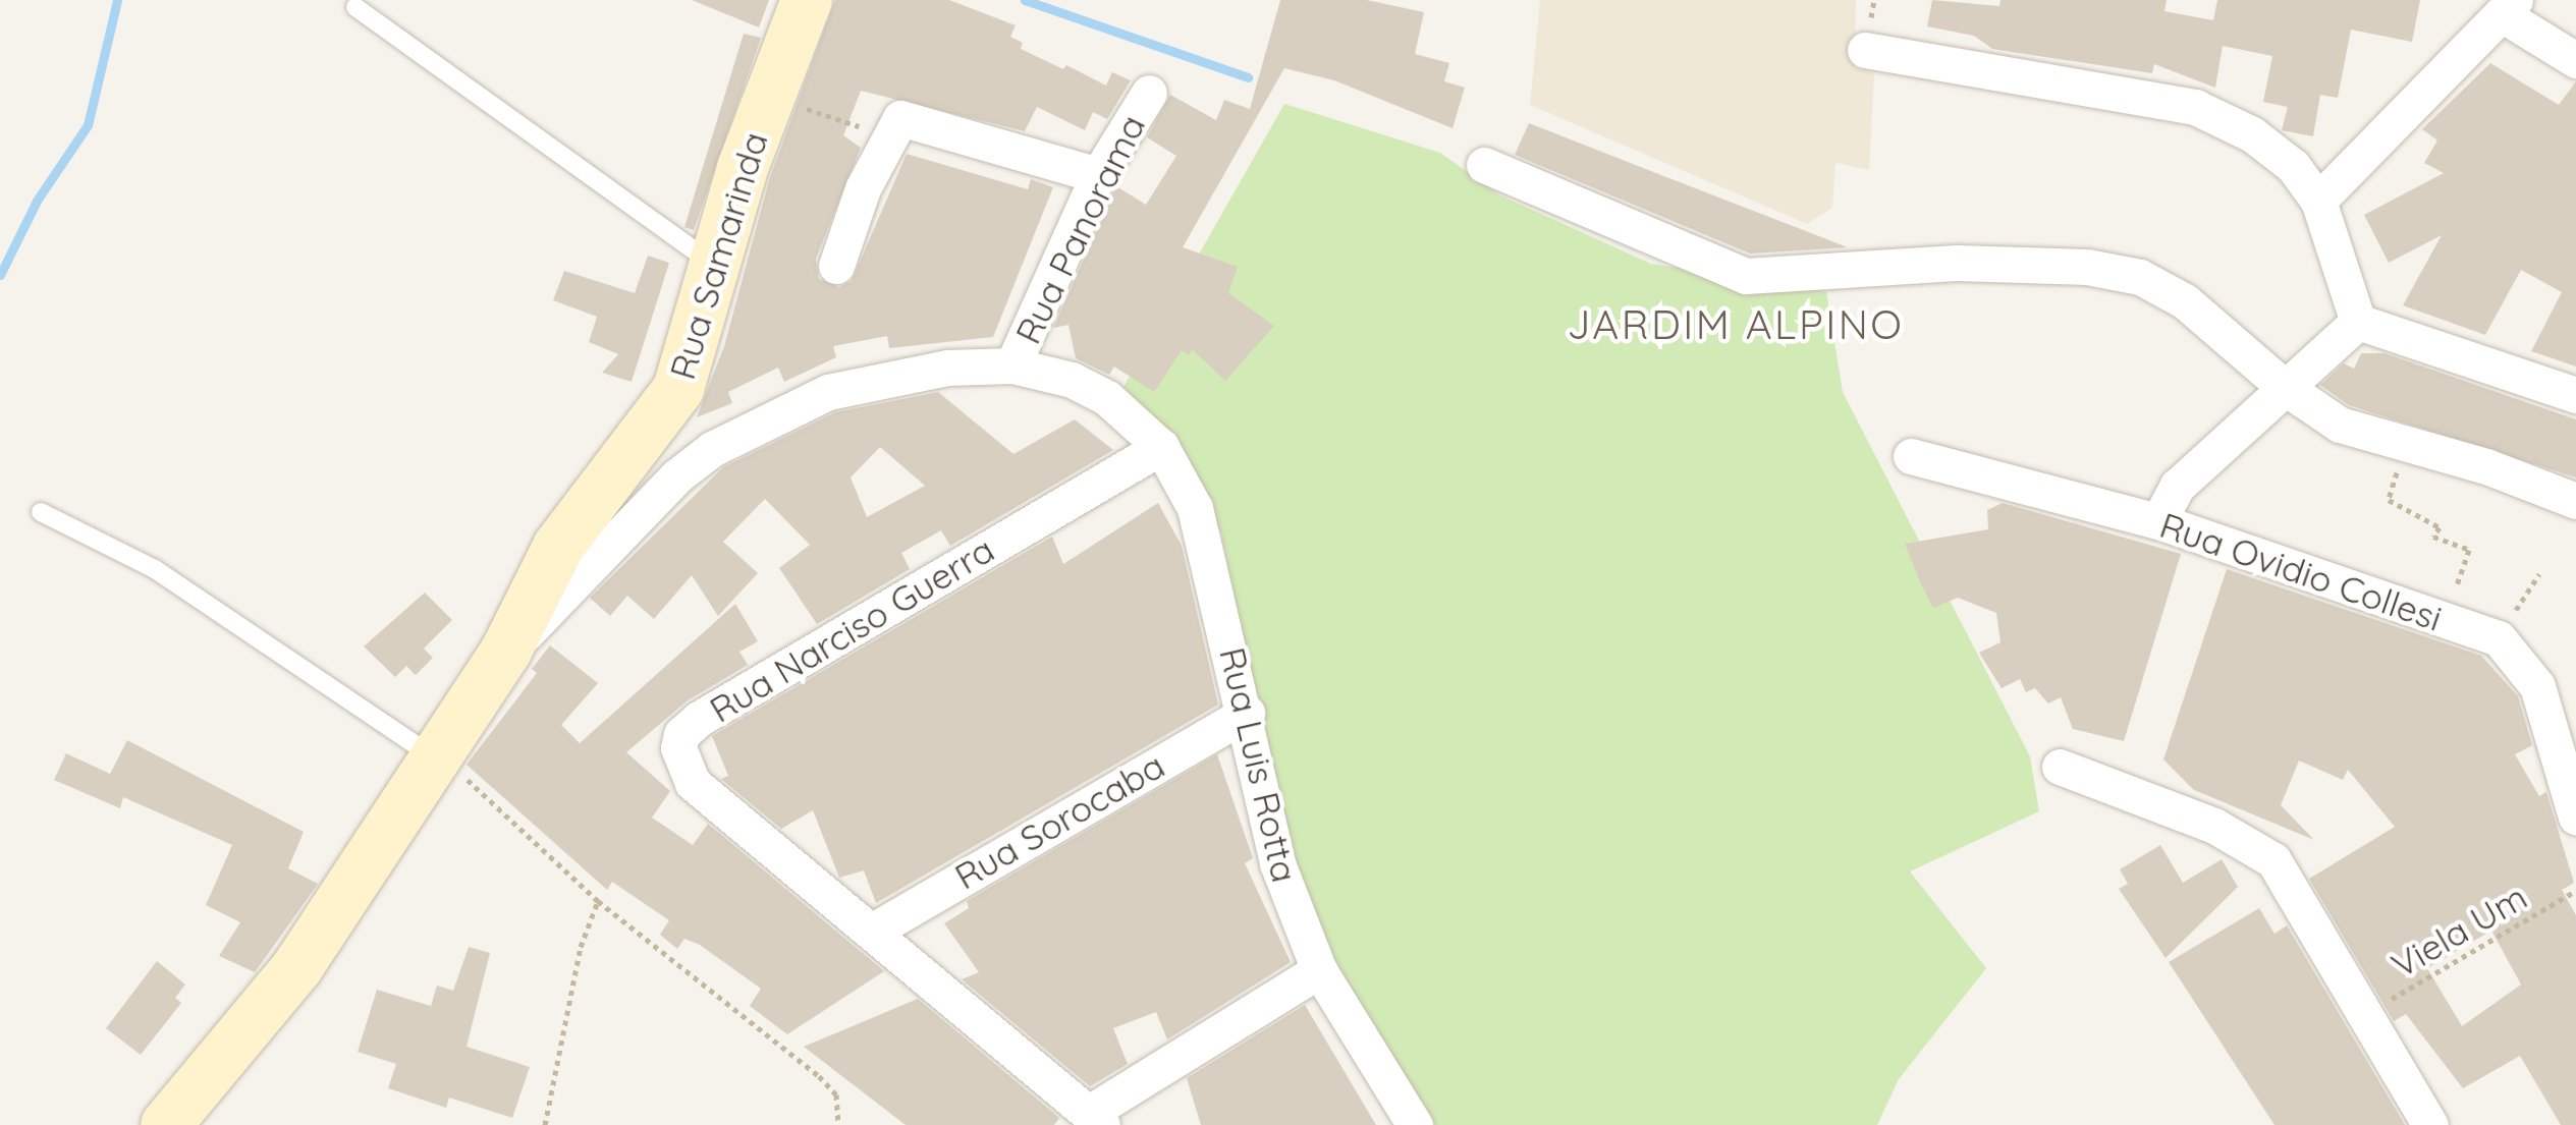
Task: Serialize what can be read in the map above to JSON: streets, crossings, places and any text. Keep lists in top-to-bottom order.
{
  "streets": {
    "main road": ["Rua Samarinda"],
    "street": [
      "Rua Panorama",
      "Rua Ovidio Collesi",
      "Rua Narciso Guerra",
      "Rua Luis Rotta",
      "Rua Sorocaba"
    ],
    "path": ["Viela Um"]
  },
  "crossings": [
    ["Rua Narciso Guerra", "Rua Luis Rotta"],
    ["Rua Narciso Guerra", "Rua Sorocaba"],
    ["Rua Luis Rotta", "Rua Sorocaba"]
  ],
  "districts": ["JARDIM ALPINO"]
}
